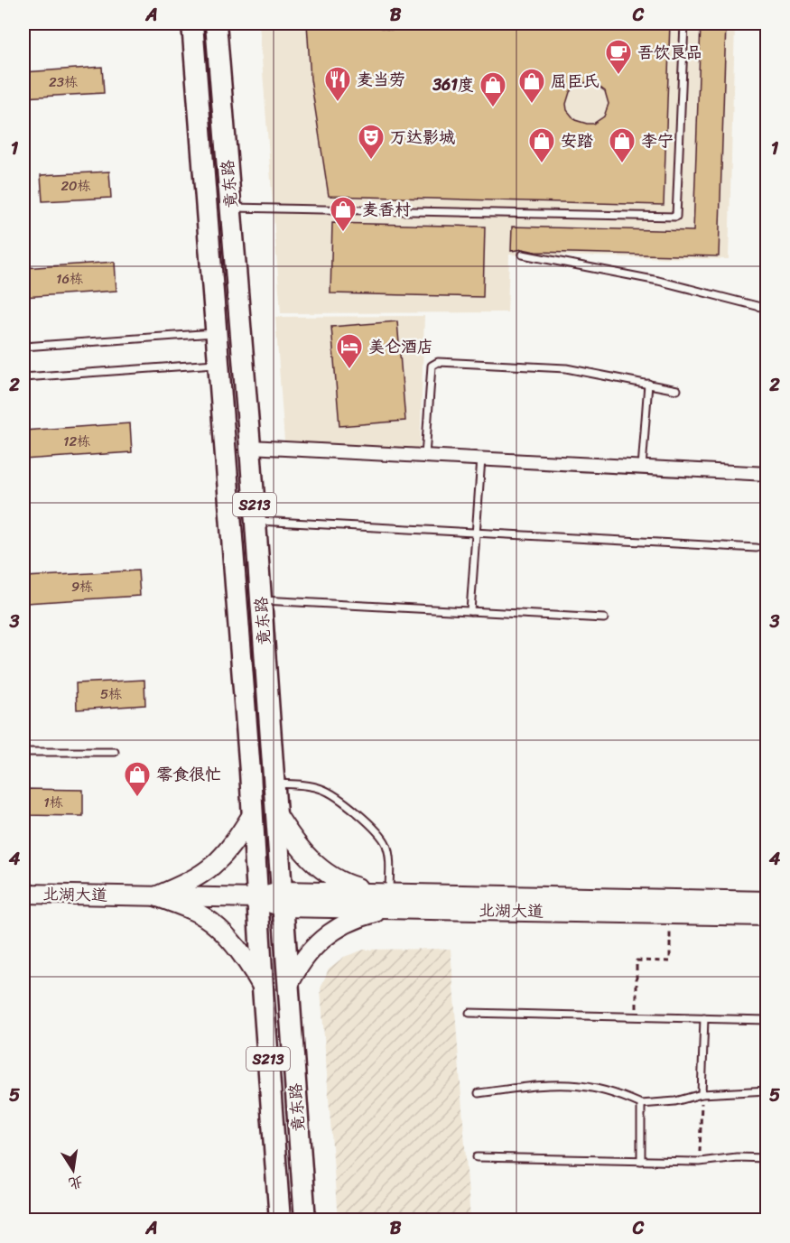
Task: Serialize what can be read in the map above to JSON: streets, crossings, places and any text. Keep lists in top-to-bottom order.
{
  "streets": {
    "main road": ["竟东路", "S213", "北湖大道"]
  },
  "crossings": [
    ["竟东路", "北湖大道"]
  ],
  "places": {
    "cafe": ["吾饮良品"],
    "restaurant": ["麦当劳"],
    "shop": [
      "屈臣氏",
      "361度",
      "安踏",
      "李宁",
      "麦香村",
      "零食很忙"
    ],
    "theatre": ["万达影城"],
    "hotel": ["美仑酒店"]
  },
  "house_numbers": [
    "23栋",
    "20栋",
    "16栋",
    "12栋",
    "9栋",
    "5栋",
    "1栋"
  ],
  "north": "bottom",
  "grid": {
    "columns": ["A", "B", "C"],
    "rows": [
      "1",
      "2",
      "3",
      "4",
      "5"
    ]
  }
}
